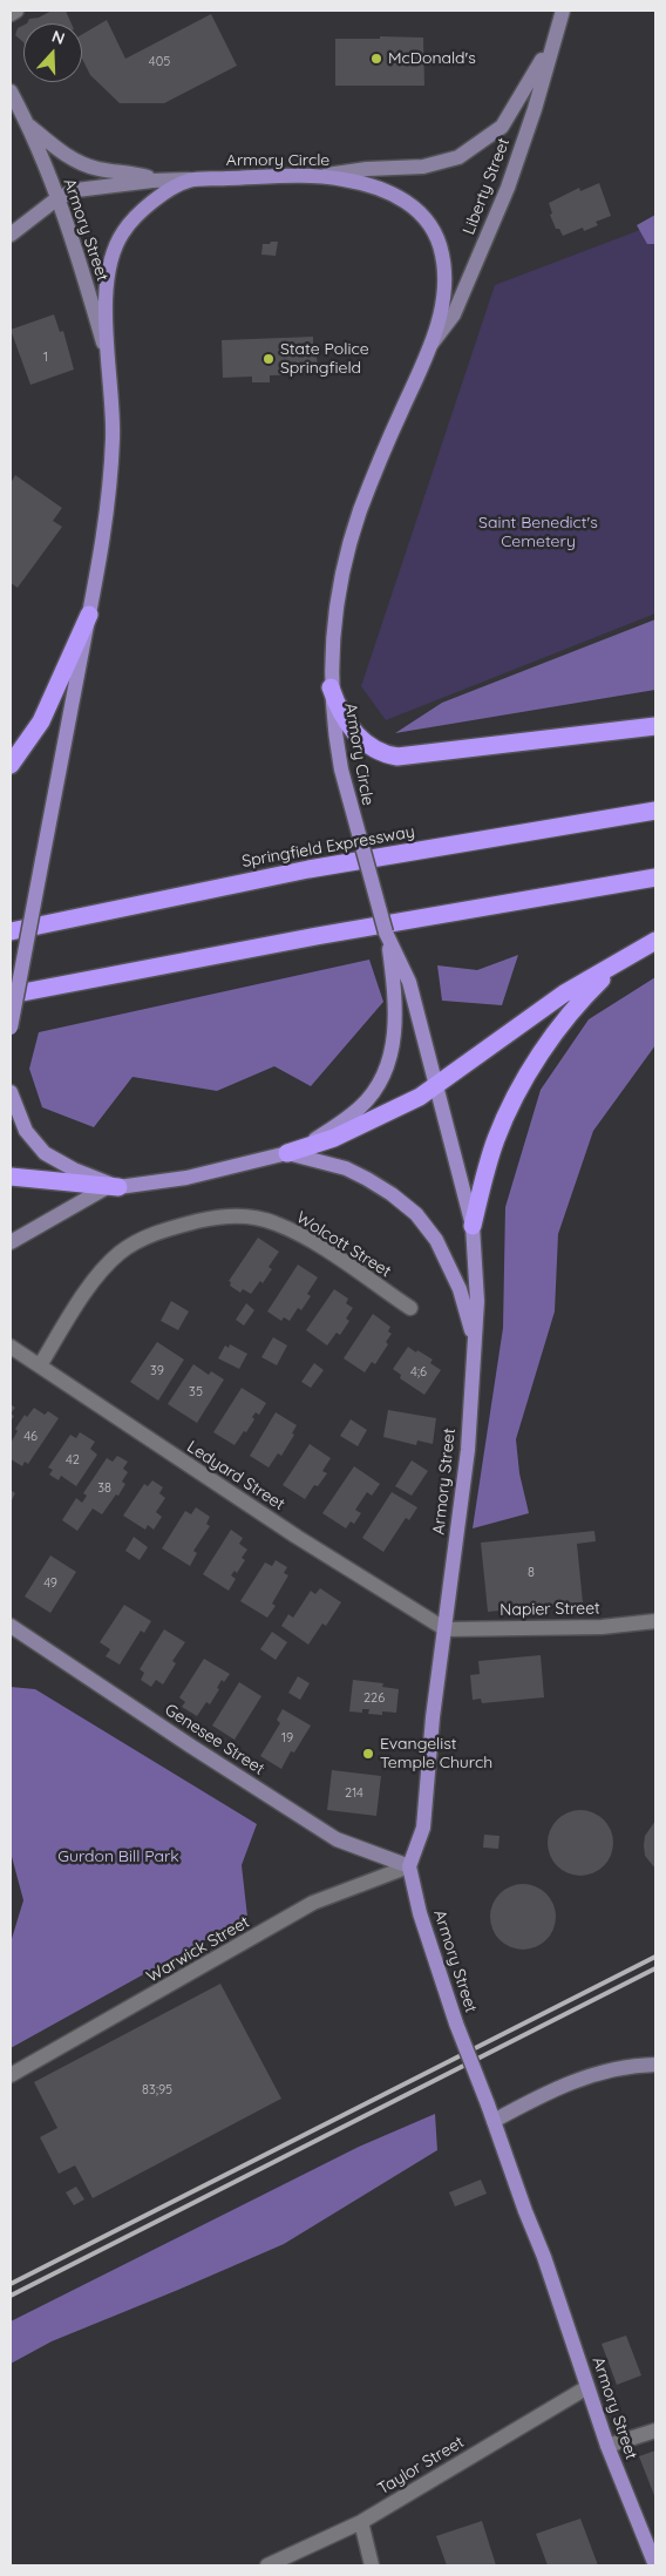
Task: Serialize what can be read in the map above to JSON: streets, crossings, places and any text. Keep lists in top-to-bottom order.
{
  "streets": {
    "highway": ["Springfield Expressway"],
    "main road": [
      "Armory Circle",
      "Liberty Street",
      "Armory Street",
      "Genesee Street"
    ],
    "street": [
      "Wolcott Street",
      "Ledyard Street",
      "Napier Street",
      "Warwick Street",
      "Taylor Street"
    ]
  },
  "crossings": [
    ["Armory Circle", "Liberty Street"],
    ["Armory Circle", "Armory Street"],
    ["Armory Street", "Ledyard Street"],
    ["Armory Street", "Napier Street"],
    ["Armory Street", "Genesee Street"],
    ["Armory Street", "Warwick Street"],
    ["Armory Street", "Taylor Street"],
    ["Wolcott Street", "Ledyard Street"],
    ["Ledyard Street", "Napier Street"],
    ["Genesee Street", "Warwick Street"]
  ],
  "parks": ["Saint Benedict's Cemetery", "Gurdon Bill Park"],
  "places": ["McDonald's", "State Police Springfield", "Evangelist Temple Church"],
  "house_numbers": [
    "405",
    "1",
    "39",
    "4;6",
    "35",
    "46",
    "42",
    "38",
    "8",
    "49",
    "226",
    "19",
    "214",
    "83;95"
  ],
  "north": "top"
}
